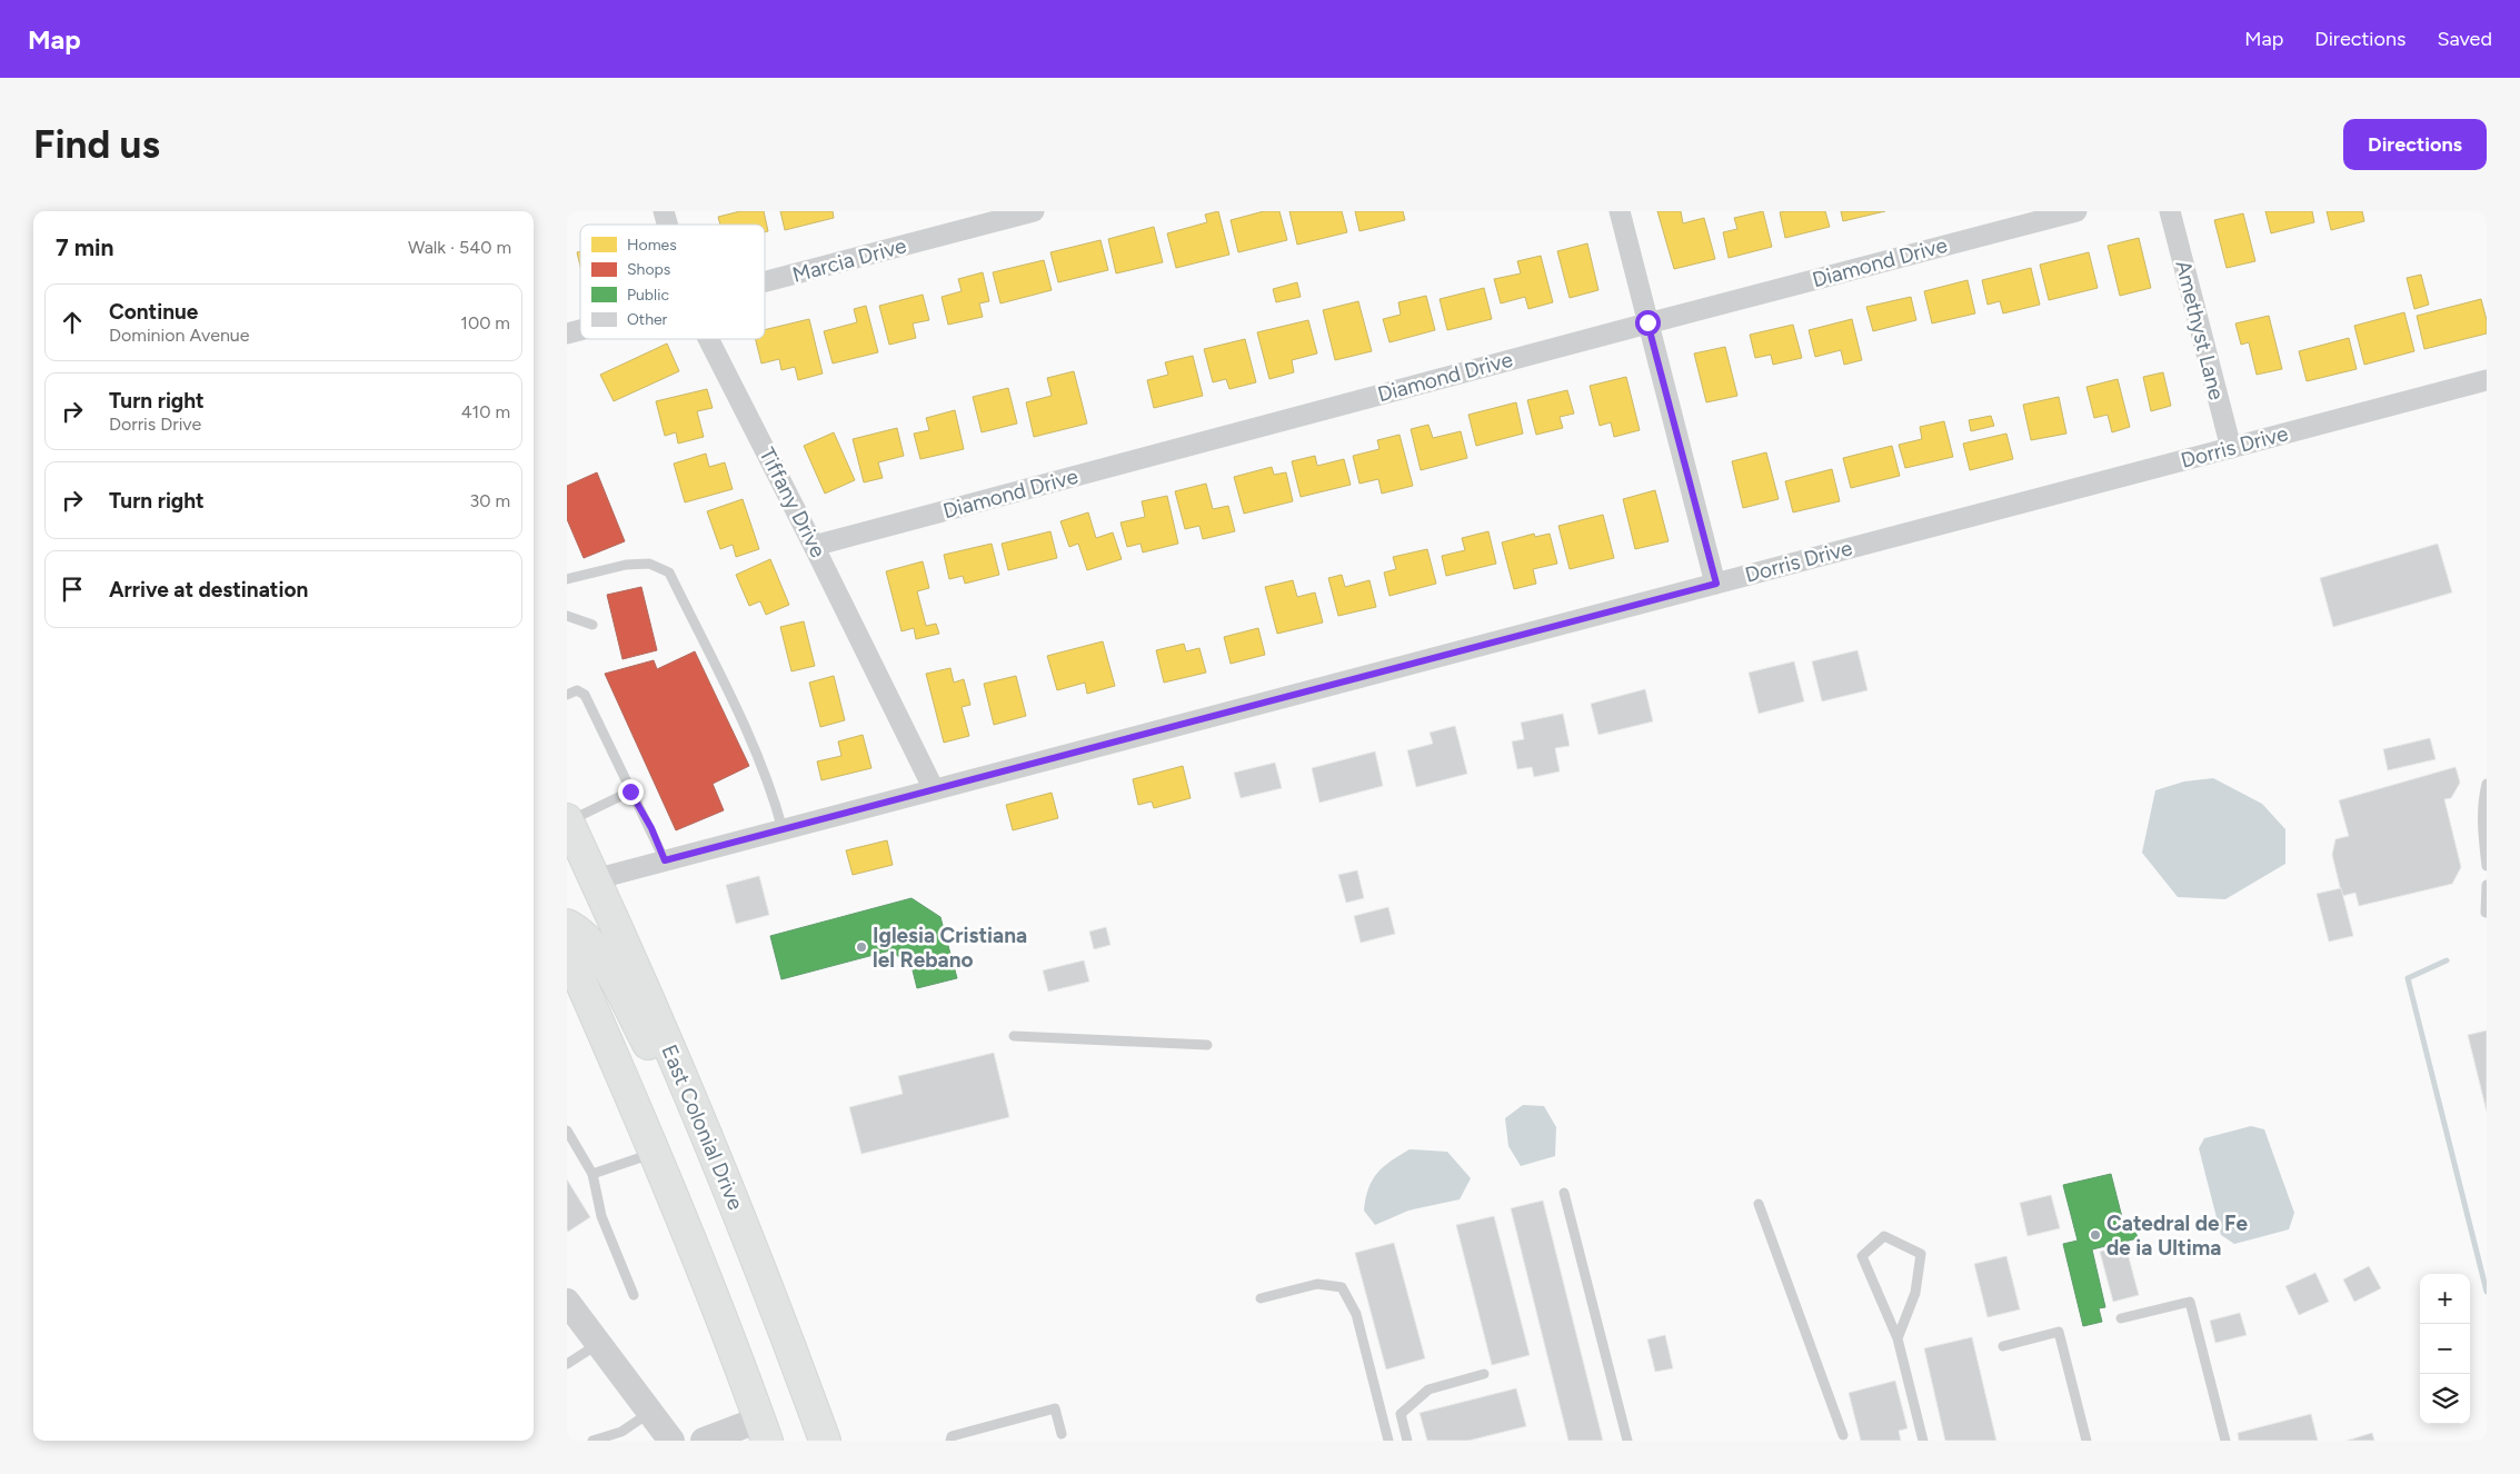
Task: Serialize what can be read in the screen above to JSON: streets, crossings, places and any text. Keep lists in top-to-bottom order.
{
  "streets": {
    "highway": ["East Colonial Drive"],
    "street": [
      "Marcia Drive",
      "Diamond Drive",
      "Amethyst Lane",
      "Dorris Drive",
      "Tiffany Drive"
    ]
  },
  "crossings": [
    ["Diamond Drive", "Tiffany Drive"],
    ["Amethyst Lane", "Dorris Drive"],
    ["Dorris Drive", "Tiffany Drive"],
    ["Dorris Drive", "East Colonial Drive"]
  ],
  "places": ["Iglesia Cristiana lel Rebano", "Catedral de Fe de ia Ultima"],
  "legend": [
    "Homes",
    "Shops",
    "Public",
    "Other"
  ],
  "page": {
    "header": "Map",
    "nav": ["Map", "Directions", "Saved"],
    "buttons": "Directions",
    "title": "Find us",
    "heading": ["7 min", "Walk · 540 m"],
    "list": [
      ["Continue", "Dominion Avenue", "100 m"],
      ["Turn right", "Dorris Drive", "410 m"],
      ["Turn right", "30 m"],
      "Arrive at destination"
    ],
    "map_buttons": ["+", "−"]
  }
}
